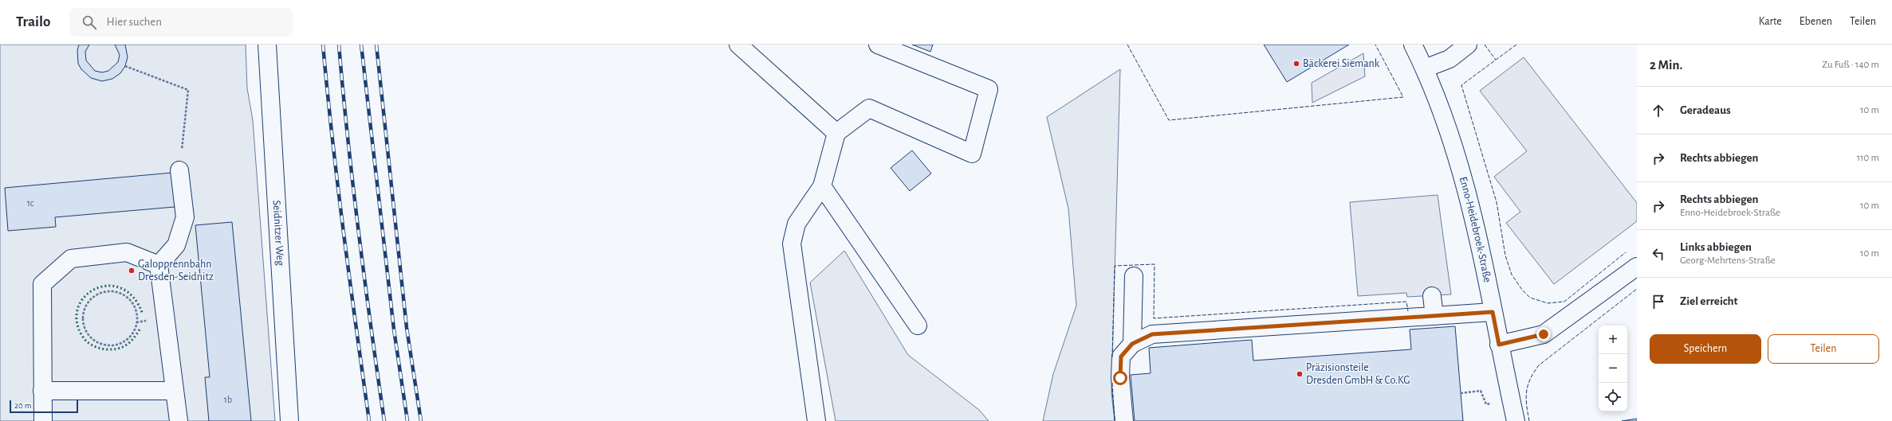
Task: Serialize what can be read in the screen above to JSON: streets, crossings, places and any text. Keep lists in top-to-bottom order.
{
  "streets": {
    "street": ["Enno-Heidebroek-Straße", "Seidnitzer Weg"]
  },
  "places": ["Bäckerei Siemank", "Galopprennbahn Dresden-Seidnitz", "Präzisionsteile Dresden GmbH & Co.KG"],
  "house_numbers": ["1c", "1b"],
  "scale_bar": "20 m",
  "page": {
    "header": "Trailo",
    "search": "Hier suchen",
    "nav": ["Karte", "Ebenen", "Teilen"],
    "heading": ["2 Min.", "Zu Fuß · 140 m"],
    "list": [
      ["Geradeaus", "10 m"],
      ["Rechts abbiegen", "110 m"],
      ["Rechts abbiegen", "Enno-Heidebroek-Straße", "10 m"],
      ["Links abbiegen", "Georg-Mehrtens-Straße", "10 m"],
      "Ziel erreicht"
    ],
    "buttons": ["Speichern", "Teilen"],
    "map_buttons": ["+", "−"],
    "scale": "20 m"
  }
}
